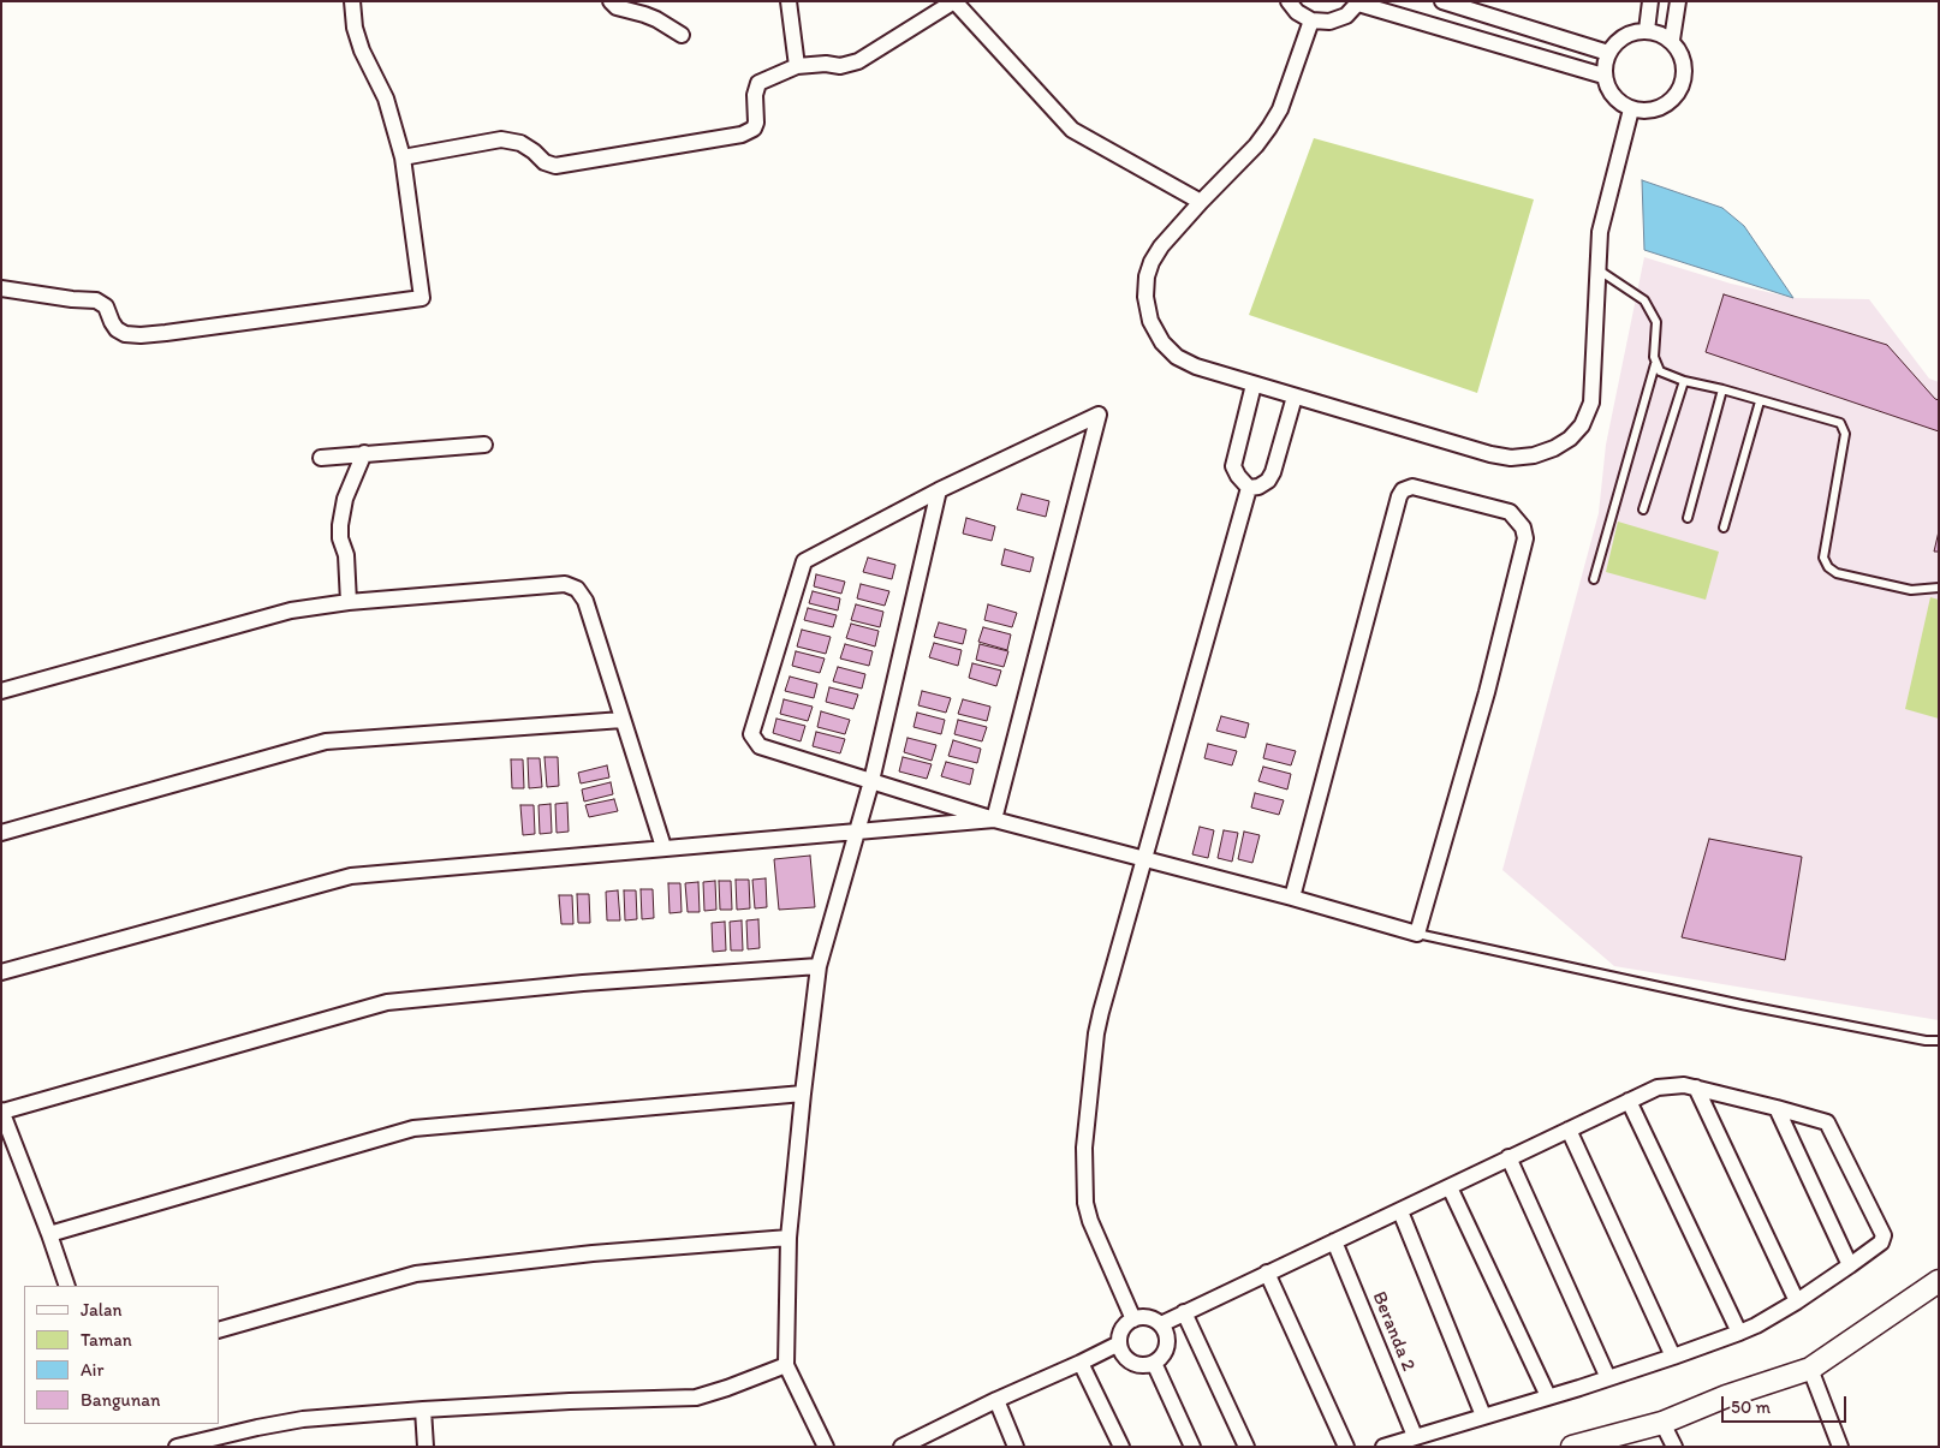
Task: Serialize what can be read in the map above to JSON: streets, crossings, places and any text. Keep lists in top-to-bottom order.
{
  "streets": {
    "street": ["Beranda 2"]
  },
  "legend": [
    "Jalan",
    "Taman",
    "Air",
    "Bangunan"
  ],
  "scale_bar": "50 m"
}
